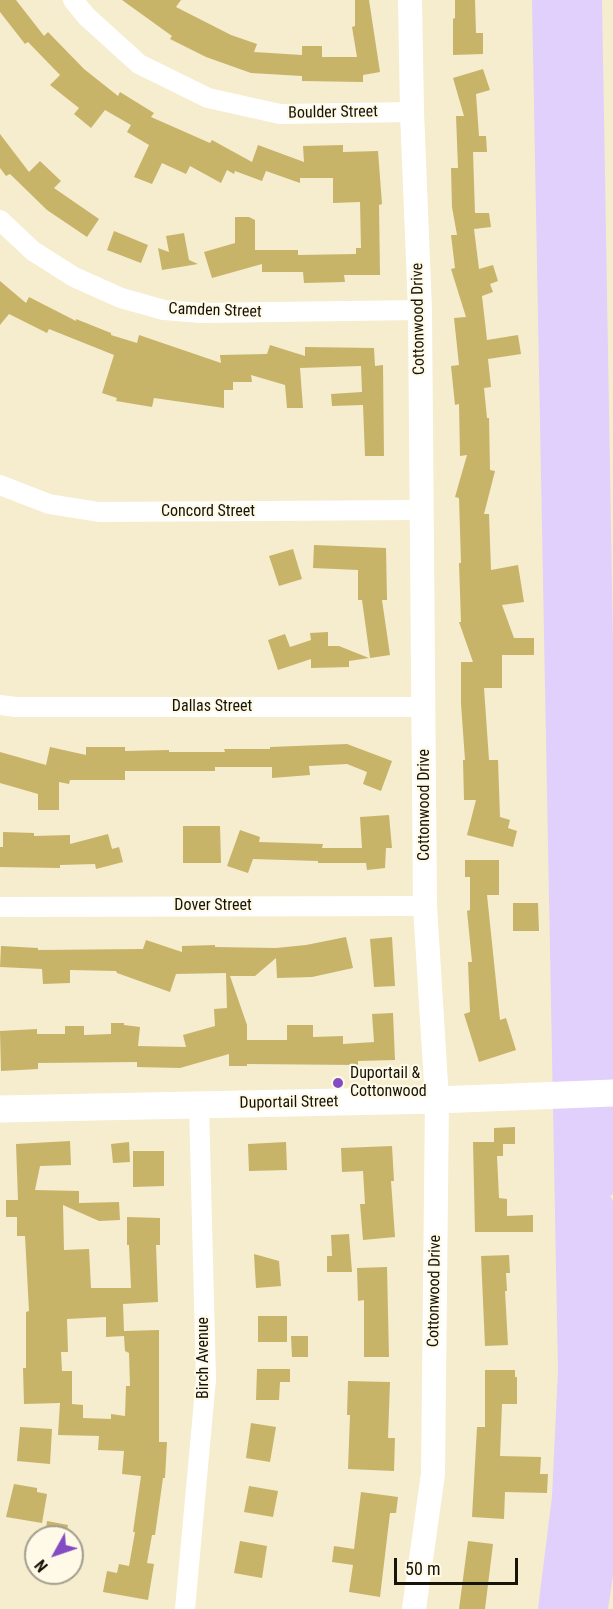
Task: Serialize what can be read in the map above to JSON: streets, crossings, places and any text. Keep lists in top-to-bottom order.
{
  "streets": {
    "main road": ["Duportail Street"],
    "street": [
      "Boulder Street",
      "Camden Street",
      "Cottonwood Drive",
      "Concord Street",
      "Dallas Street",
      "Dover Street",
      "Birch Avenue"
    ]
  },
  "crossings": [
    ["Boulder Street", "Cottonwood Drive"],
    ["Camden Street", "Cottonwood Drive"],
    ["Cottonwood Drive", "Concord Street"],
    ["Cottonwood Drive", "Dallas Street"],
    ["Cottonwood Drive", "Dover Street"],
    ["Cottonwood Drive", "Duportail Street"],
    ["Duportail Street", "Birch Avenue"]
  ],
  "places": ["Duportail & Cottonwood"],
  "scale_bar": "50 m",
  "north": "bottom left"
}
